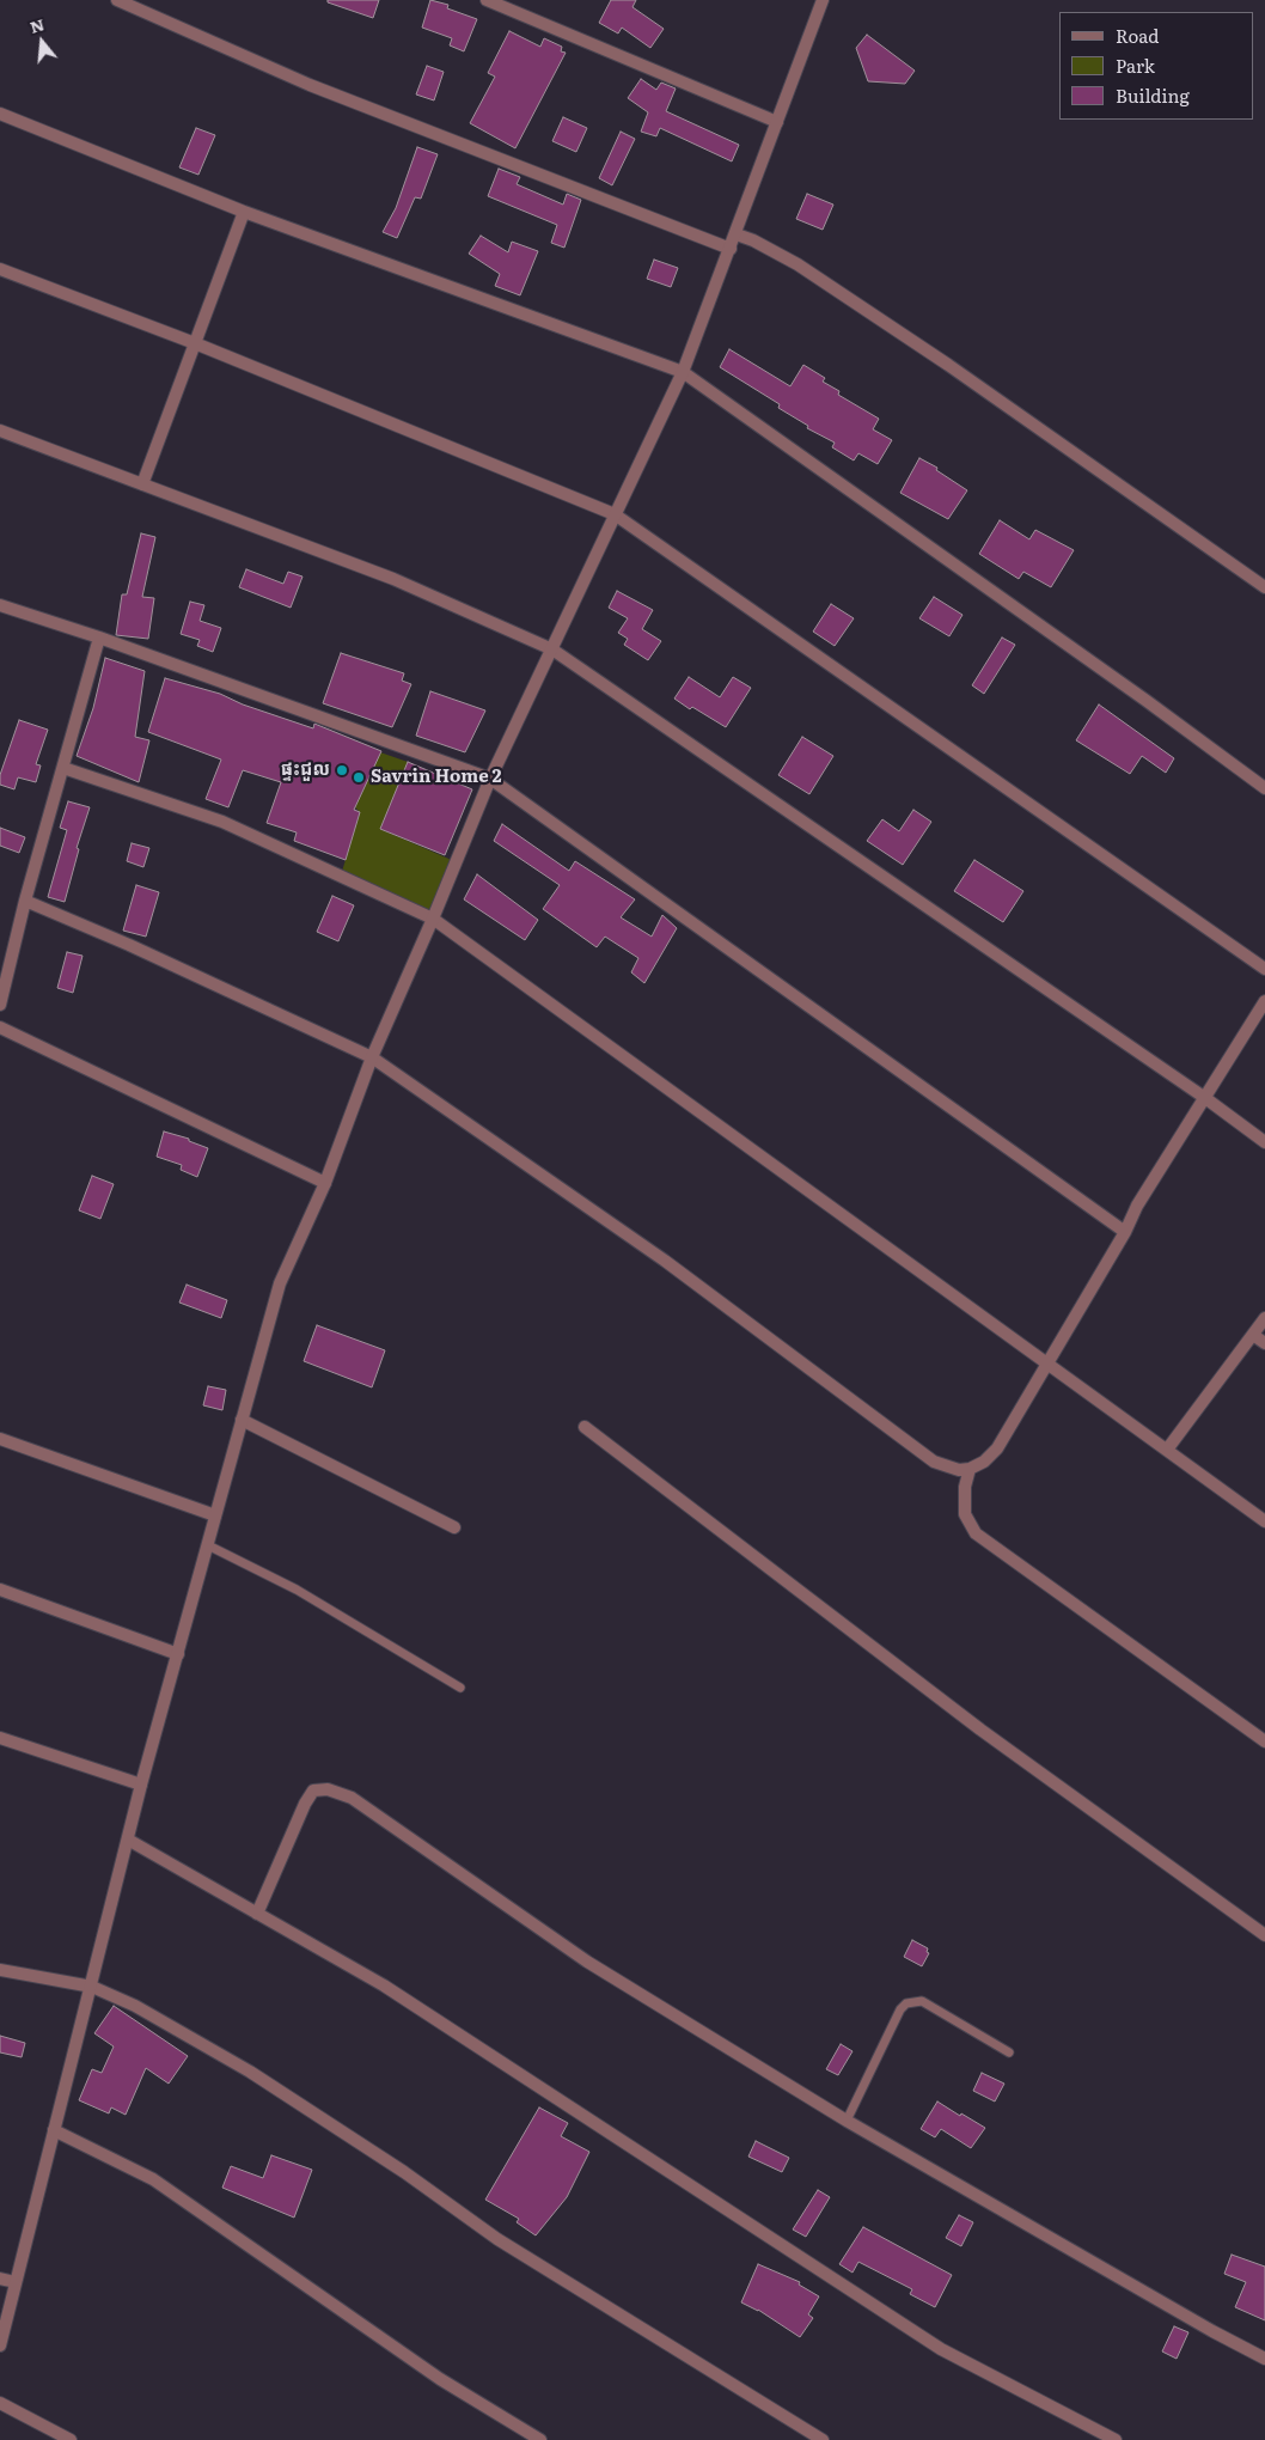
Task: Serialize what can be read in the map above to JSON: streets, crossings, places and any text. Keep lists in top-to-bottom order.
{
  "places": ["ផ្ទះជួល", "Savrin Home 2"],
  "legend": ["Road", "Park", "Building"],
  "north": "top"
}
